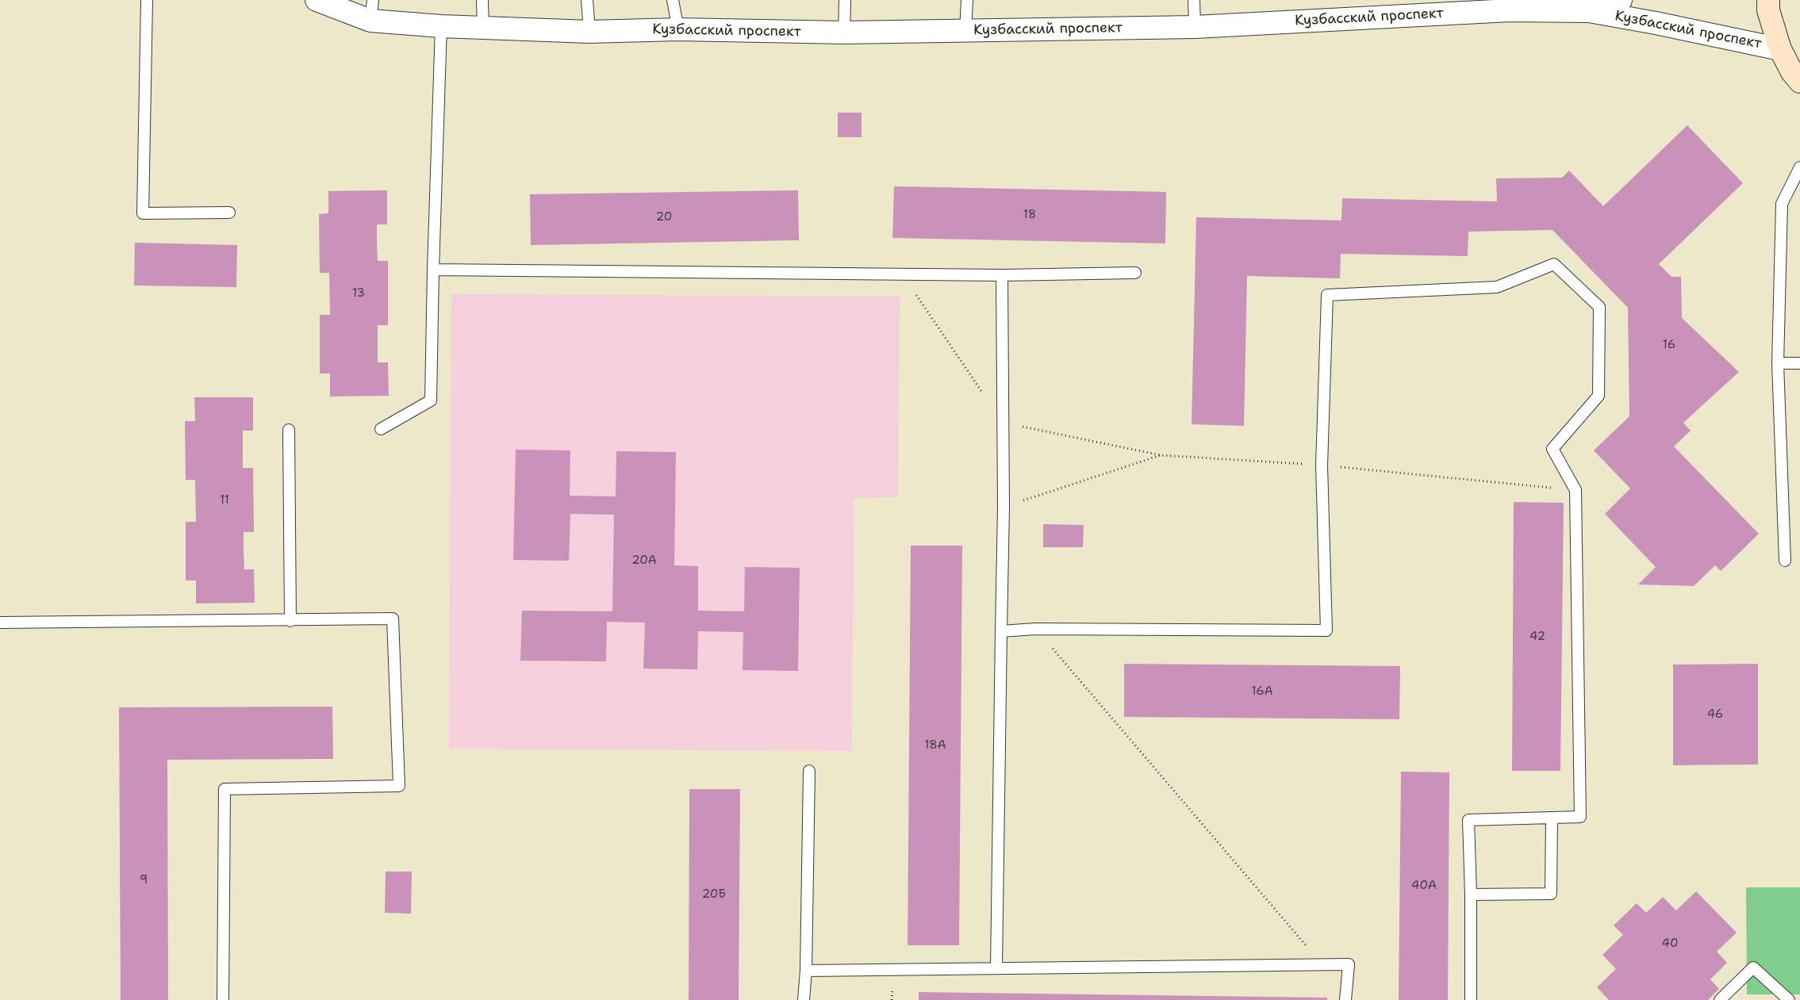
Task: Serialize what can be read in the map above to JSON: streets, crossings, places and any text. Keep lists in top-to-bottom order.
{
  "streets": {
    "street": ["Кузбасский проспект"]
  },
  "house_numbers": [
    "18",
    "20",
    "13",
    "16",
    "11",
    "20А",
    "42",
    "16А",
    "46",
    "18А",
    "9",
    "40А",
    "20Б",
    "40"
  ]
}
